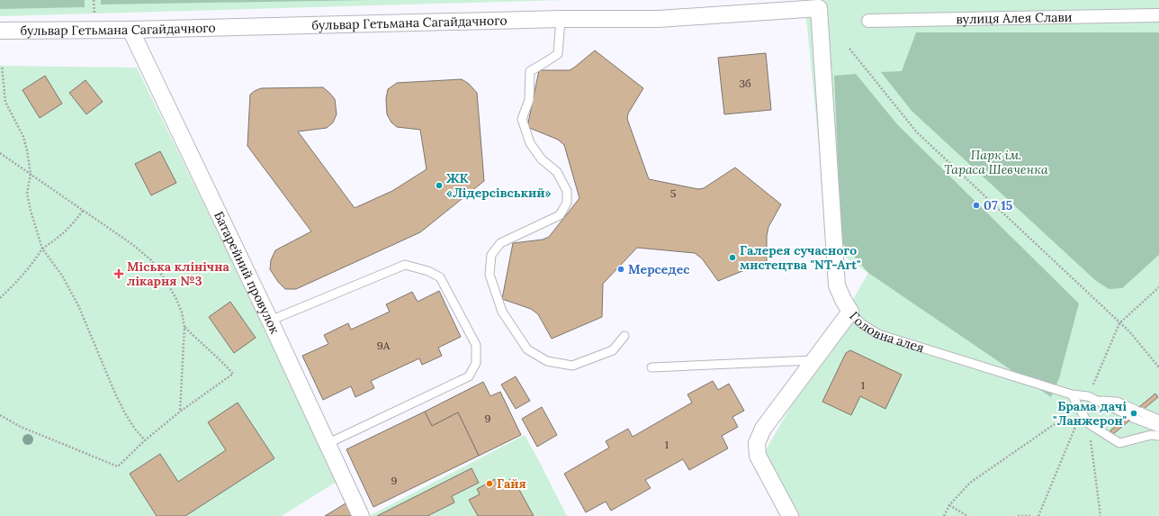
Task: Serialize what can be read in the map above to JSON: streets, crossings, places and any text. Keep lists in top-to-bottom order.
{
  "streets": {
    "street": [
      "вулиця Алея Слави",
      "бульвар Гетьмана Сагайдачного",
      "Батарейний провулок",
      "Головна алея"
    ]
  },
  "crossings": [
    ["бульвар Гетьмана Сагайдачного", "Батарейний провулок"],
    ["бульвар Гетьмана Сагайдачного", "Головна алея"]
  ],
  "parks": ["Парк ім. Тараса Шевченка"],
  "places": {
    "other": [
      "ЖК «Лідерсівський»",
      "07 15",
      "Галерея сучасного мистецтва \"NT-Art\"",
      "Мерседес",
      "Брама дачі \"Ланжерон\"",
      "Гайя"
    ],
    "health": ["Міська клінічна лікарня №3"]
  },
  "house_numbers": [
    "3б",
    "5",
    "9А",
    "1",
    "9",
    "1",
    "9"
  ]
}
